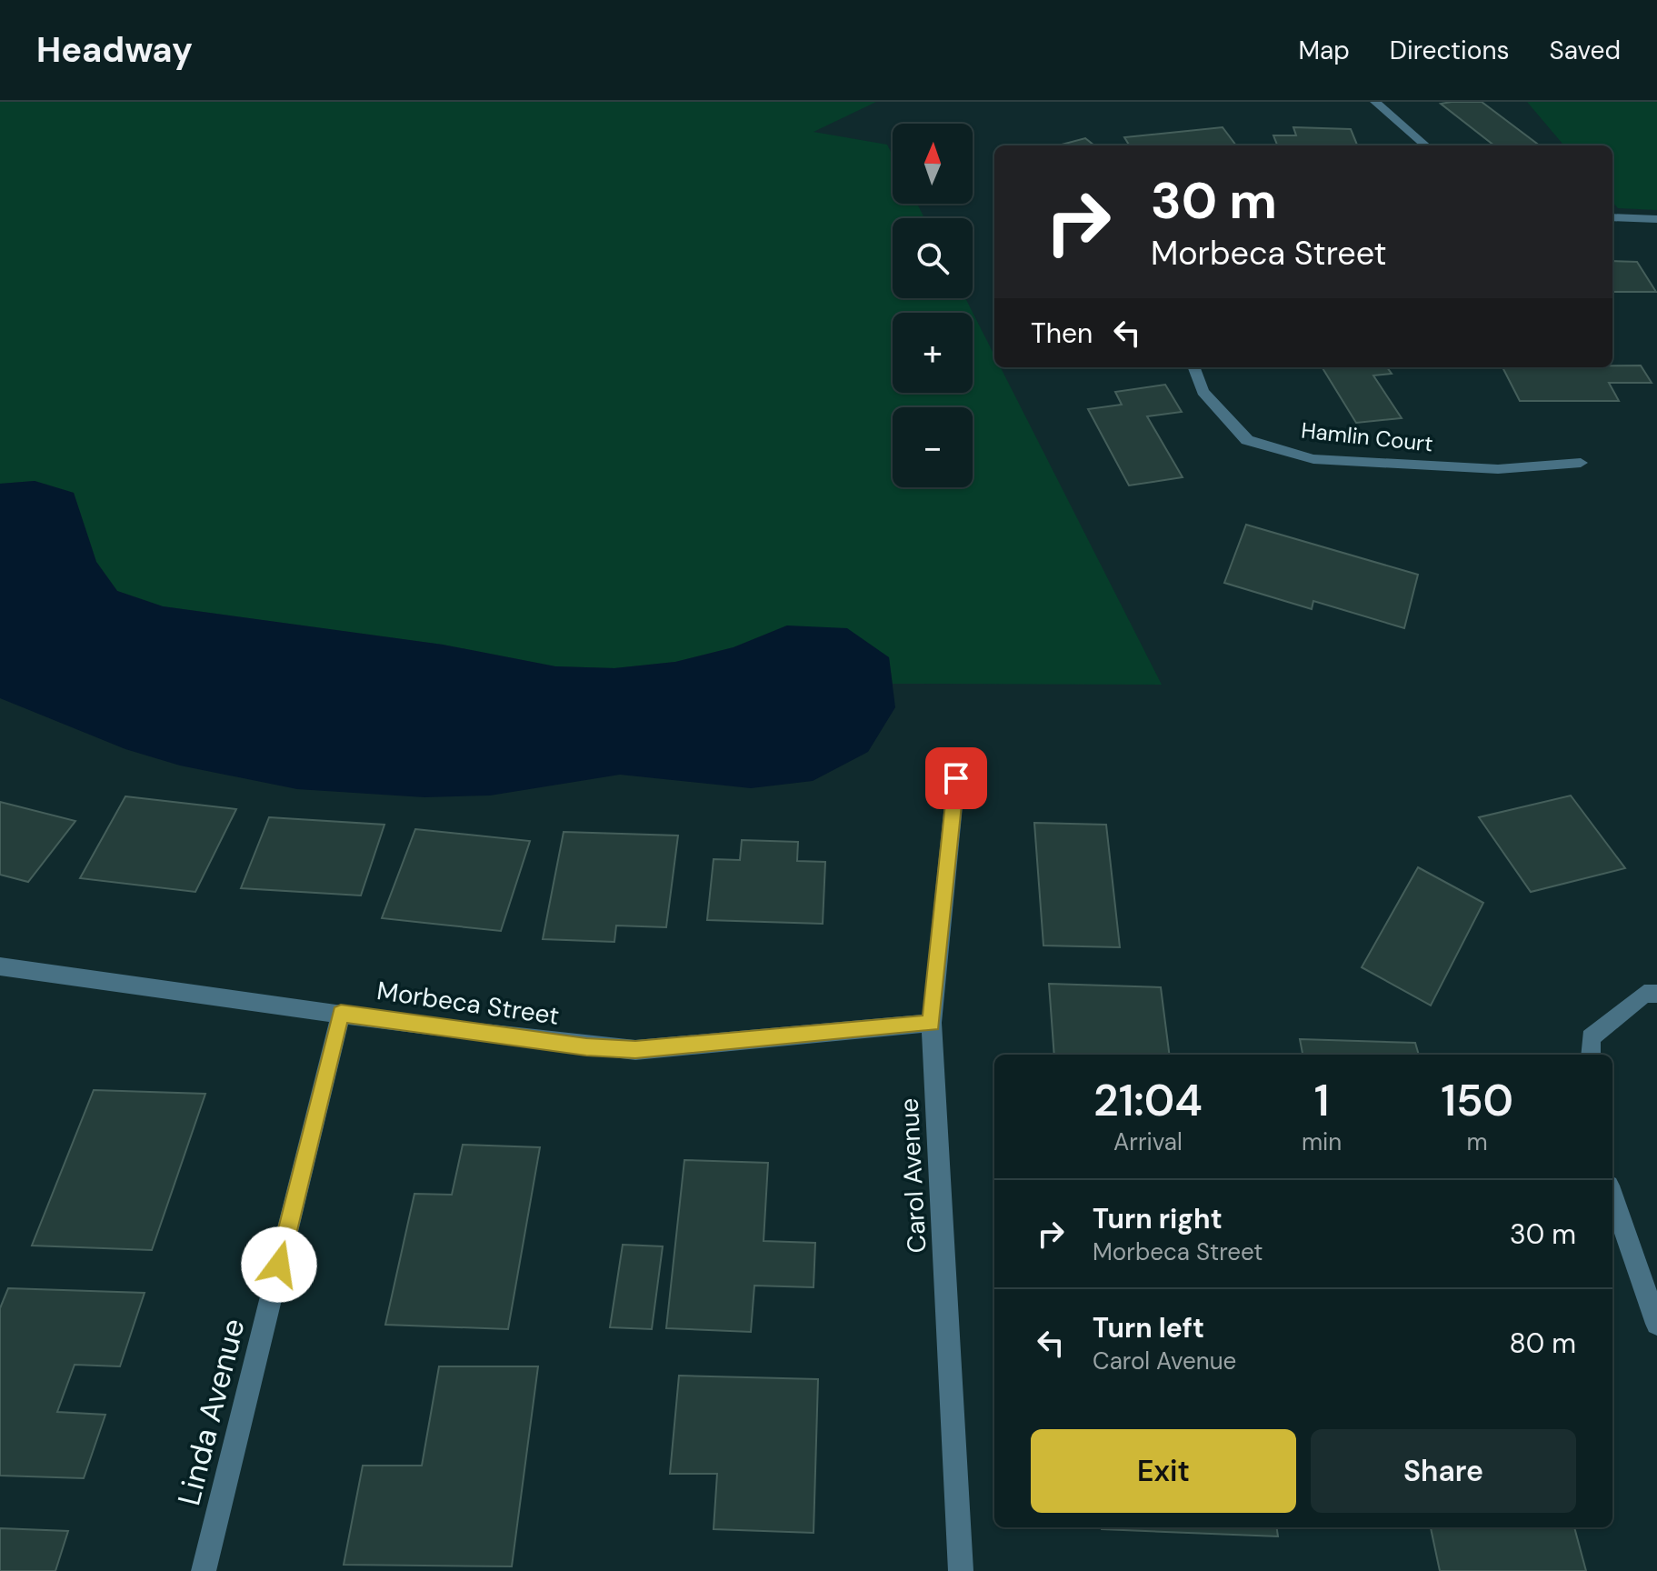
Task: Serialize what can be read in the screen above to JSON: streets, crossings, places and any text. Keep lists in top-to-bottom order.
{
  "streets": {
    "street": [
      "Hamlin Court",
      "Morbeca Street",
      "Carol Avenue",
      "Linda Avenue"
    ]
  },
  "crossings": [
    ["Morbeca Street", "Carol Avenue"],
    ["Morbeca Street", "Linda Avenue"]
  ],
  "north": "top",
  "page": {
    "header": "Headway",
    "nav": ["Map", "Directions", "Saved"],
    "map_buttons": ["+", "−"],
    "turn": ["30 m", "Morbeca Street"],
    "then": "Then",
    "eta": [
      "21:04",
      "Arrival",
      "1",
      "min",
      "150",
      "m"
    ],
    "list": [
      {
        "name": "Turn right",
        "note": "Morbeca Street",
        "value": "30 m"
      },
      {
        "name": "Turn left",
        "note": "Carol Avenue",
        "value": "80 m"
      }
    ],
    "buttons": ["Exit", "Share"]
  }
}
